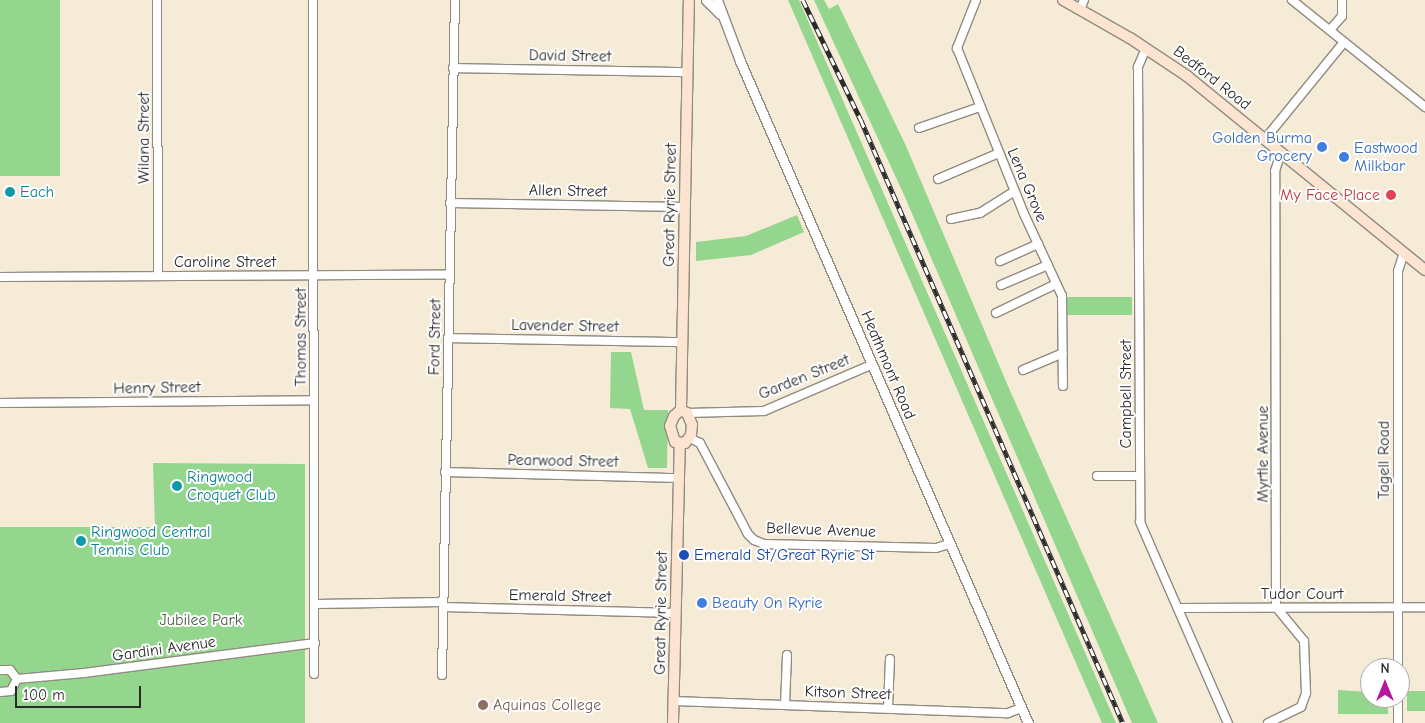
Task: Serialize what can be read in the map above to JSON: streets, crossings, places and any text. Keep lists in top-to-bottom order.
{
  "streets": {
    "main road": ["Bedford Road", "Great Ryrie Street"],
    "street": [
      "David Street",
      "Wilana Street",
      "Lena Grove",
      "Allen Street",
      "Caroline Street",
      "Lavender Street",
      "Thomas Street",
      "Ford Street",
      "Heathmont Road",
      "Garden Street",
      "Henry Street",
      "Campbell Street",
      "Myrtle Avenue",
      "Tagell Road",
      "Pearwood Street",
      "Bellevue Avenue",
      "Tudor Court",
      "Emerald Street",
      "Gardini Avenue",
      "Kitson Street"
    ]
  },
  "crossings": [
    ["David Street", "Great Ryrie Street"],
    ["David Street", "Ford Street"],
    ["Bedford Road", "Campbell Street"],
    ["Bedford Road", "Myrtle Avenue"],
    ["Bedford Road", "Tagell Road"],
    ["Wilana Street", "Caroline Street"],
    ["Allen Street", "Great Ryrie Street"],
    ["Allen Street", "Ford Street"],
    ["Great Ryrie Street", "Lavender Street"],
    ["Great Ryrie Street", "Garden Street"],
    ["Great Ryrie Street", "Pearwood Street"],
    ["Great Ryrie Street", "Bellevue Avenue"],
    ["Great Ryrie Street", "Emerald Street"],
    ["Great Ryrie Street", "Kitson Street"],
    ["Caroline Street", "Thomas Street"],
    ["Caroline Street", "Ford Street"],
    ["Lavender Street", "Ford Street"],
    ["Thomas Street", "Henry Street"],
    ["Thomas Street", "Emerald Street"],
    ["Thomas Street", "Gardini Avenue"],
    ["Ford Street", "Pearwood Street"],
    ["Ford Street", "Emerald Street"],
    ["Heathmont Road", "Garden Street"],
    ["Heathmont Road", "Bellevue Avenue"],
    ["Heathmont Road", "Kitson Street"],
    ["Garden Street", "Bellevue Avenue"],
    ["Campbell Street", "Tudor Court"],
    ["Myrtle Avenue", "Tudor Court"],
    ["Tagell Road", "Tudor Court"]
  ],
  "parks": ["Jubilee Park"],
  "places": [
    "Golden Burma Grocery",
    "Eastwood Milkbar",
    "Each",
    "My Face Place",
    "Ringwood Croquet Club",
    "Ringwood Central Tennis Club",
    "Emerald St/Great Ryrie St",
    "Beauty On Ryrie",
    "Aquinas College"
  ],
  "scale_bar": "100 m",
  "north": "top"
}
